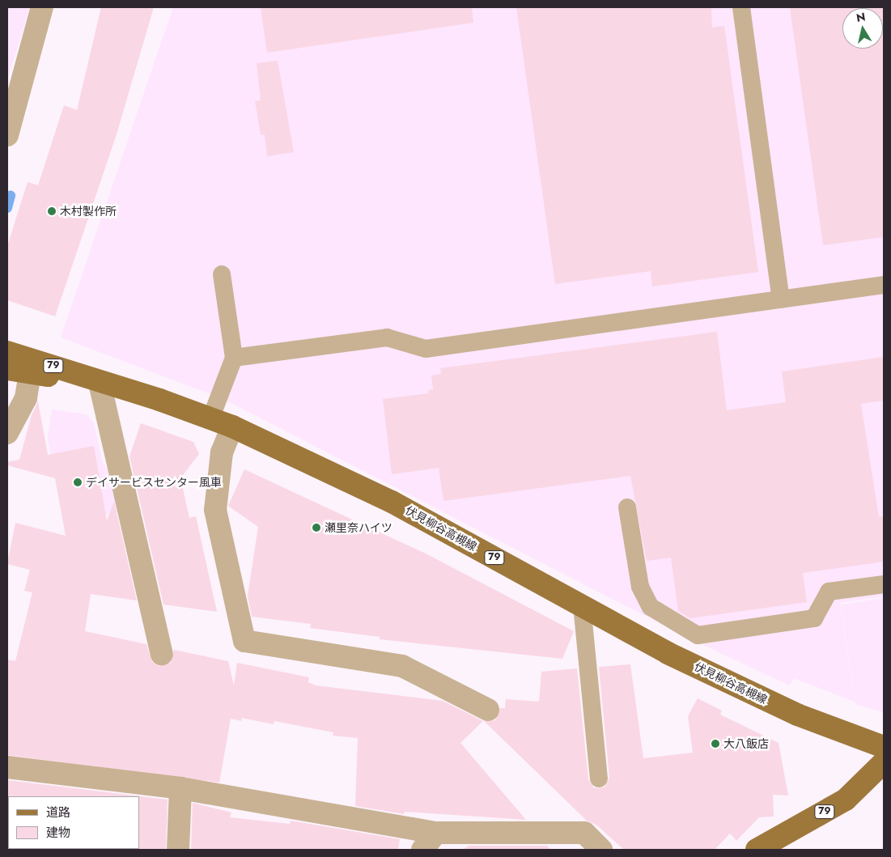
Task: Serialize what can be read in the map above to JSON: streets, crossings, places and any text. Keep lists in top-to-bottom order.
{
  "streets": {
    "main road": ["79", "伏見柳谷高槻線"]
  },
  "places": [
    "木村製作所",
    "デイサービスセンター風車",
    "瀬里奈ハイツ",
    "大八飯店"
  ],
  "legend": ["道路", "建物"],
  "north": "top"
}
